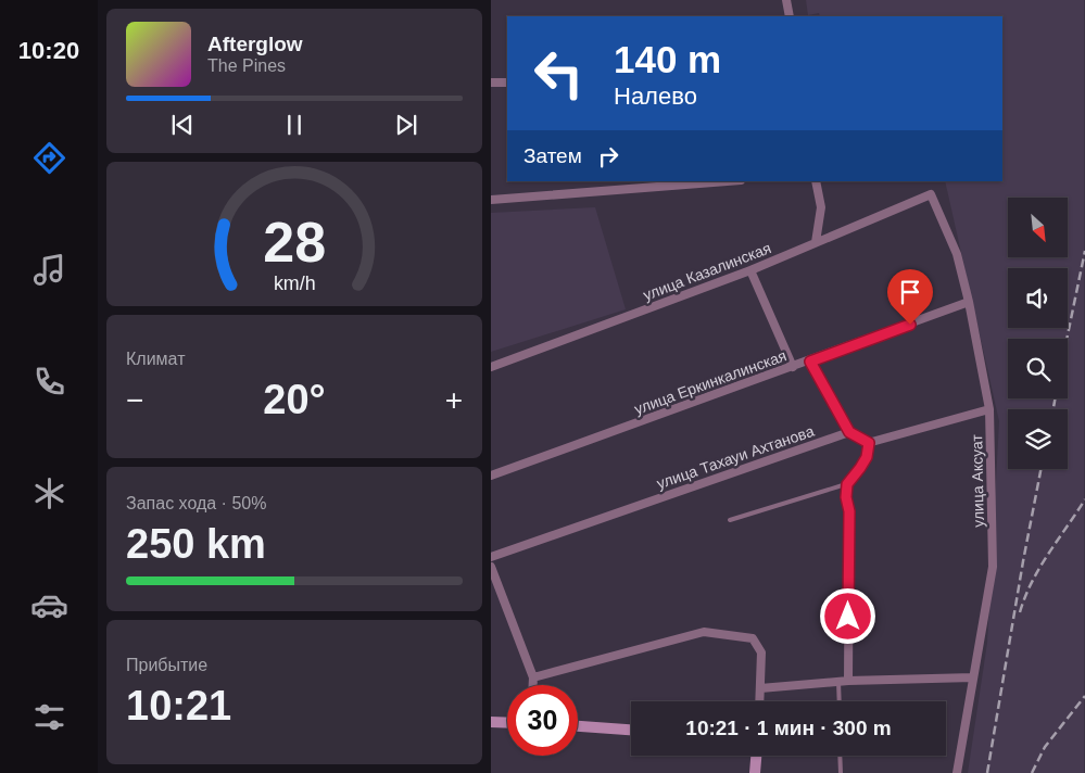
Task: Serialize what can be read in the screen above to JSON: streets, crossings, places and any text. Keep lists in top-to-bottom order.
{
  "streets": {
    "street": [
      "улица Казалинская",
      "улица Еркинкалинская",
      "улица Тахауи Ахтанова",
      "улица Аксуат"
    ]
  },
  "crossings": [
    ["улица Казалинская", "улица Аксуат"],
    ["улица Еркинкалинская", "улица Аксуат"]
  ],
  "north": "bottom right",
  "page": {
    "tabs": "10:20",
    "turn": ["140 m", "Налево"],
    "song": ["Afterglow", "The Pines"],
    "then": "Затем",
    "tile": [
      "Климат",
      ["Запас хода · 50%", "250 km"],
      ["Прибытие", "10:21"]
    ],
    "heat": ["−", "20°", "+"],
    "limit": "30",
    "trip": "10:21 · 1 мин · 300 m",
    "gauge": ["28", "km/h"]
  }
}
